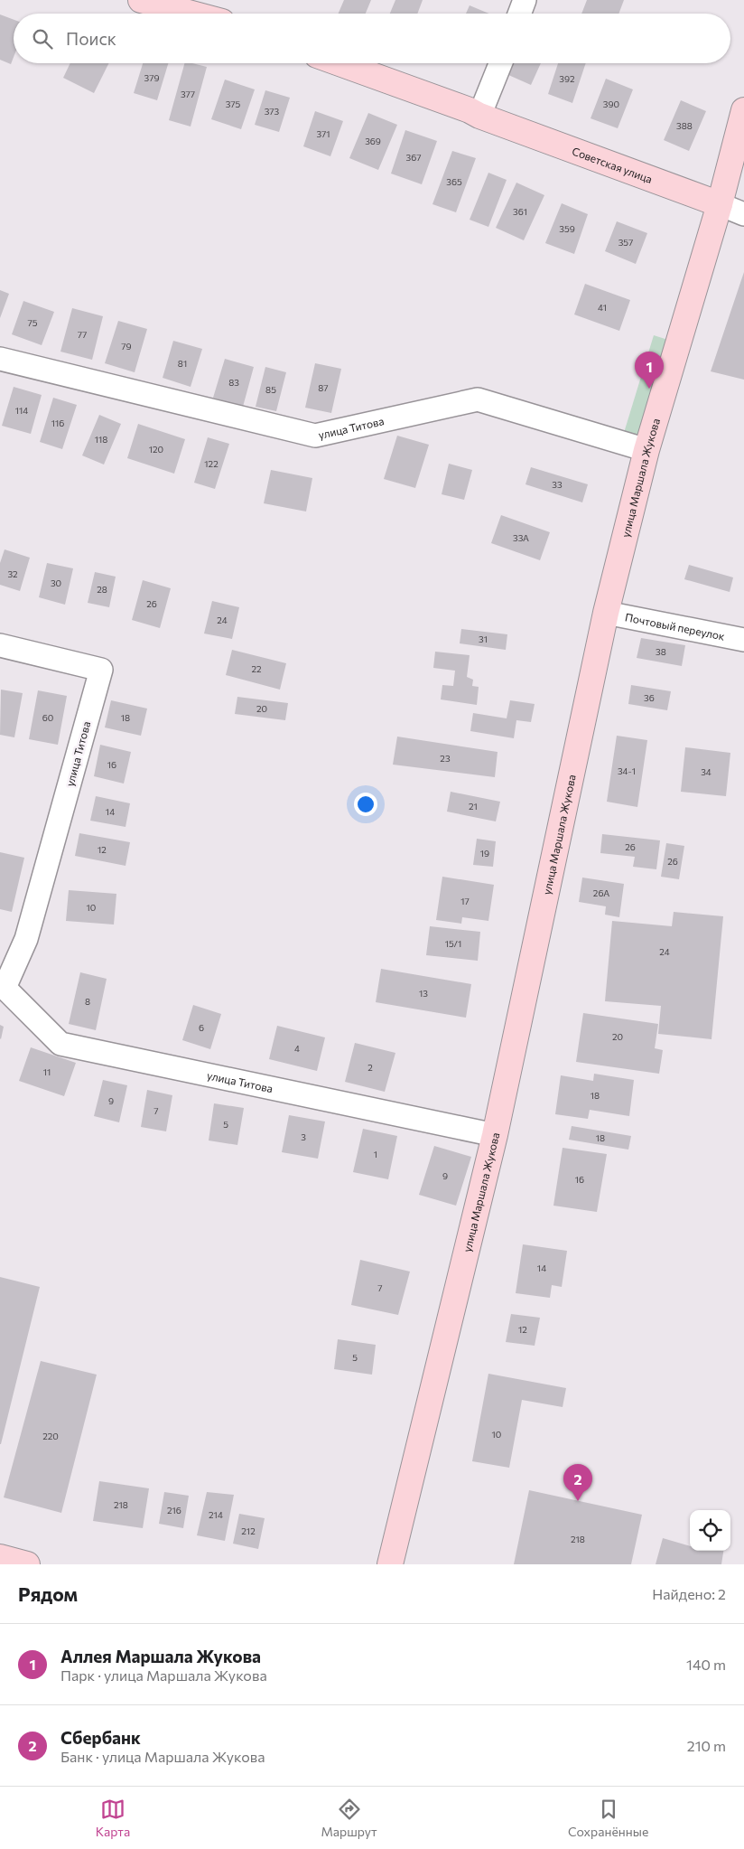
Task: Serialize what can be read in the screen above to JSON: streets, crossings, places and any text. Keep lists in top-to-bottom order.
{
  "streets": {
    "street": [
      "Советская улица",
      "улица Титова",
      "улица Маршала Жукова",
      "Почтовый переулок"
    ]
  },
  "crossings": [
    ["Советская улица", "улица Маршала Жукова"],
    ["улица Титова", "улица Маршала Жукова"],
    ["улица Маршала Жукова", "Почтовый переулок"]
  ],
  "house_numbers": [
    "379",
    "392",
    "377",
    "375",
    "390",
    "373",
    "388",
    "371",
    "369",
    "367",
    "365",
    "361",
    "359",
    "357",
    "41",
    "75",
    "77",
    "79",
    "81",
    "83",
    "87",
    "85",
    "114",
    "116",
    "118",
    "120",
    "122",
    "33",
    "33А",
    "32",
    "30",
    "28",
    "26",
    "24",
    "31",
    "38",
    "22",
    "36",
    "20",
    "60",
    "18",
    "23",
    "16",
    "34-1",
    "34",
    "21",
    "14",
    "26",
    "12",
    "19",
    "26",
    "26А",
    "17",
    "10",
    "15/1",
    "24",
    "13",
    "8",
    "6",
    "20",
    "4",
    "2",
    "11",
    "18",
    "9",
    "7",
    "5",
    "3",
    "18",
    "1",
    "9",
    "16",
    "14",
    "7",
    "12",
    "5",
    "10",
    "220",
    "218",
    "216",
    "214",
    "212",
    "218"
  ],
  "page": {
    "search": "Поиск",
    "pins": ["1", "2"],
    "heading": ["Рядом", "Найдено: 2"],
    "list": [
      {
        "mark": "1",
        "name": "Аллея Маршала Жукова",
        "note": "Парк · улица Маршала Жукова",
        "value": "140 m"
      },
      {
        "mark": "2",
        "name": "Сбербанк",
        "note": "Банк · улица Маршала Жукова",
        "value": "210 m"
      }
    ],
    "nav": ["Карта", "Маршрут", "Сохранённые"]
  }
}
